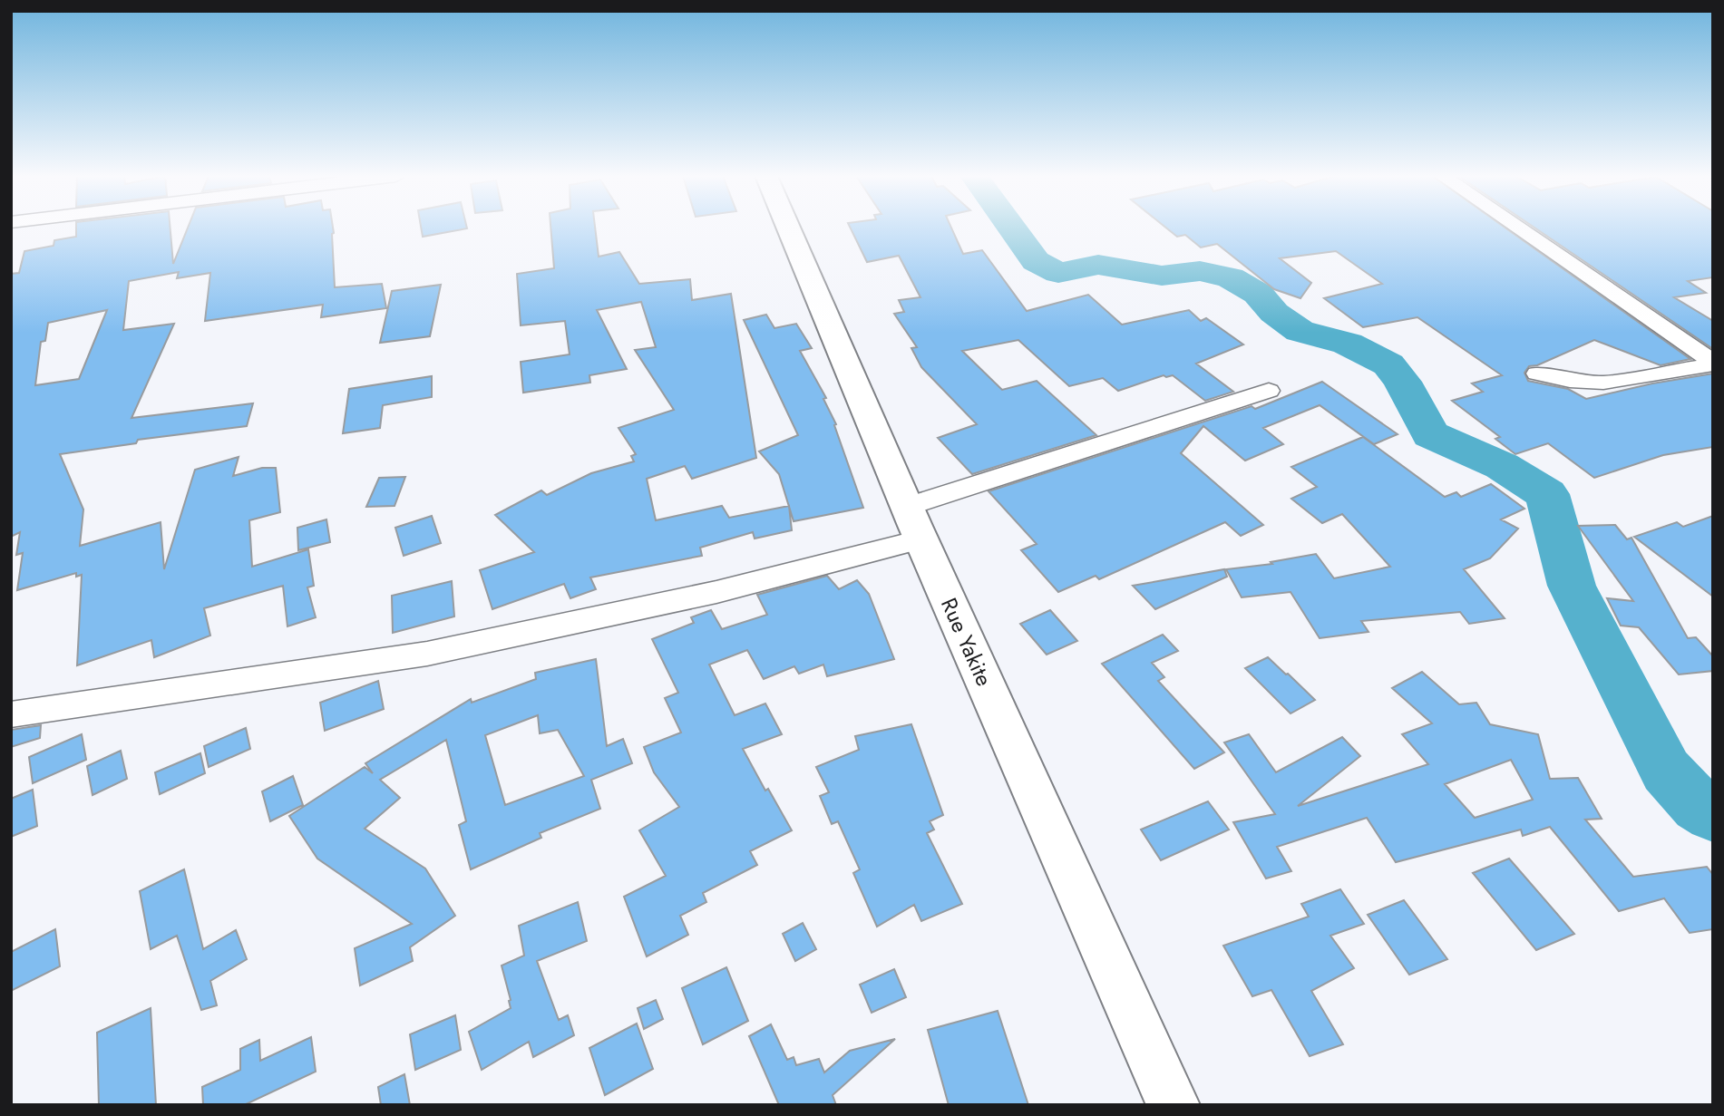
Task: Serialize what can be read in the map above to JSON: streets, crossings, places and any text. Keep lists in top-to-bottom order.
{
  "streets": {
    "main road": ["Rue Yakite"]
  }
}
